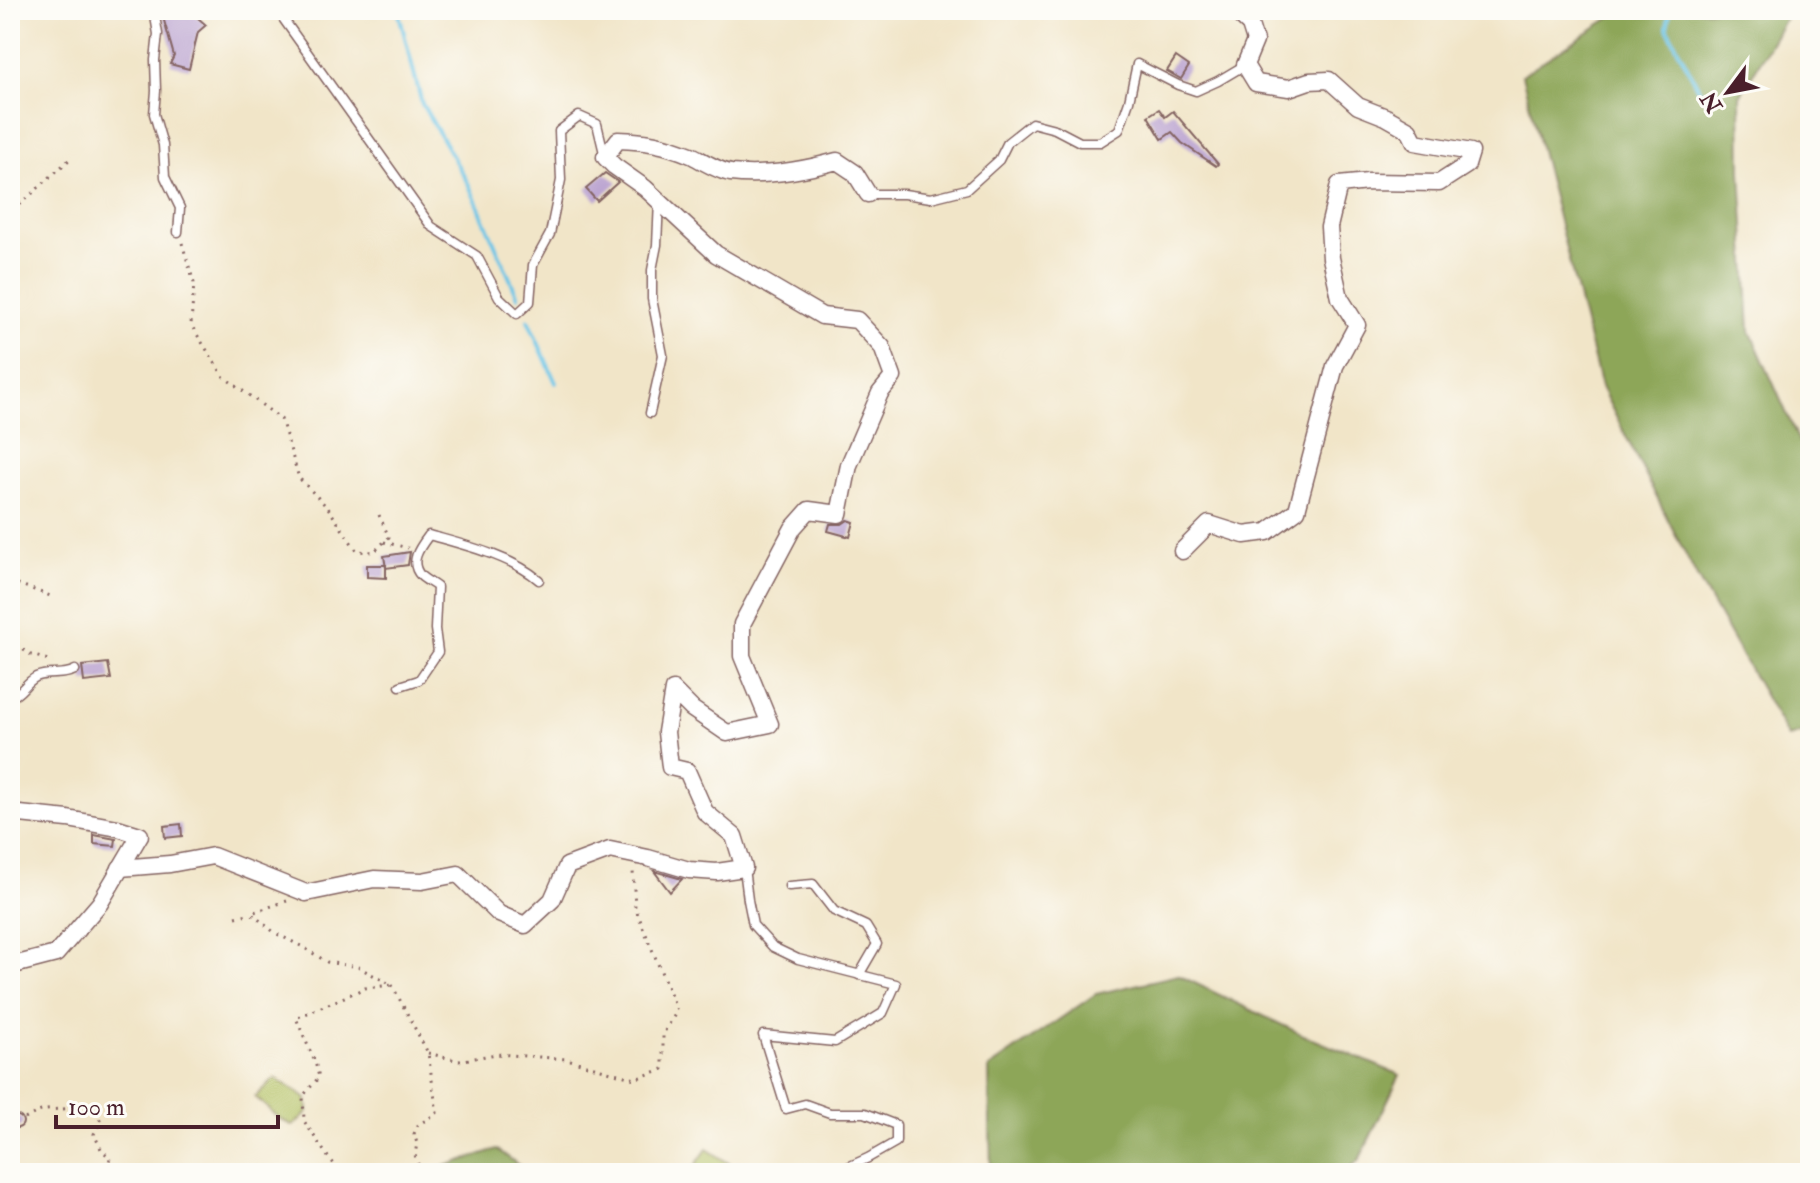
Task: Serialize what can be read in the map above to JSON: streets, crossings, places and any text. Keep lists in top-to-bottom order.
{
  "scale_bar": "100 m",
  "north": "bottom left"
}
